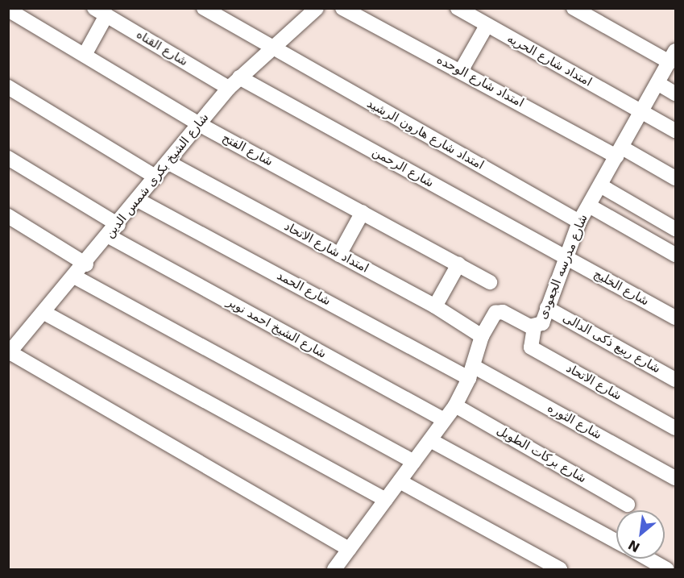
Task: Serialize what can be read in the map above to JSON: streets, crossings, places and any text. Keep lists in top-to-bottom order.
{
  "streets": {
    "street": [
      "شارع القناه",
      "امتداد شارع الحريه",
      "امتداد شارع الوحده",
      "امتداد شارع هارون الرشيد",
      "شارع الفتح",
      "شارع الرحمن",
      "شارع الشيخ بكرى شمس الدين",
      "امتداد شارع الاتحاد",
      "شارع مدرسه الجعودى",
      "شارع الخليج",
      "شارع الحمد",
      "شارع الشيخ احمد نوير",
      "شارع ربيع ذكى الدالى",
      "شارع الاتحاد",
      "شارع الثوره",
      "شارع بركات الطويل"
    ]
  },
  "crossings": [
    ["شارع القناه", "شارع الرحمن"],
    ["شارع القناه", "شارع الشيخ بكرى شمس الدين"],
    ["امتداد شارع الحريه", "شارع مدرسه الجعودى"],
    ["امتداد شارع الوحده", "شارع مدرسه الجعودى"],
    ["امتداد شارع هارون الرشيد", "شارع الشيخ بكرى شمس الدين"],
    ["امتداد شارع هارون الرشيد", "شارع مدرسه الجعودى"],
    ["شارع الفتح", "شارع الشيخ بكرى شمس الدين"],
    ["شارع الرحمن", "شارع الشيخ بكرى شمس الدين"],
    ["شارع الرحمن", "شارع مدرسه الجعودى"],
    ["شارع الرحمن", "شارع الخليج"],
    ["شارع الشيخ بكرى شمس الدين", "امتداد شارع الاتحاد"],
    ["شارع الشيخ بكرى شمس الدين", "شارع الحمد"],
    ["شارع الشيخ بكرى شمس الدين", "شارع الشيخ احمد نوير"],
    ["امتداد شارع الاتحاد", "شارع مدرسه الجعودى"],
    ["شارع مدرسه الجعودى", "شارع الخليج"],
    ["شارع مدرسه الجعودى", "شارع الحمد"],
    ["شارع مدرسه الجعودى", "شارع الشيخ احمد نوير"],
    ["شارع مدرسه الجعودى", "شارع ربيع ذكى الدالى"],
    ["شارع مدرسه الجعودى", "شارع الاتحاد"],
    ["شارع مدرسه الجعودى", "شارع الثوره"],
    ["شارع مدرسه الجعودى", "شارع بركات الطويل"],
    ["شارع الحمد", "شارع الثوره"]
  ],
  "north": "bottom left"
}
